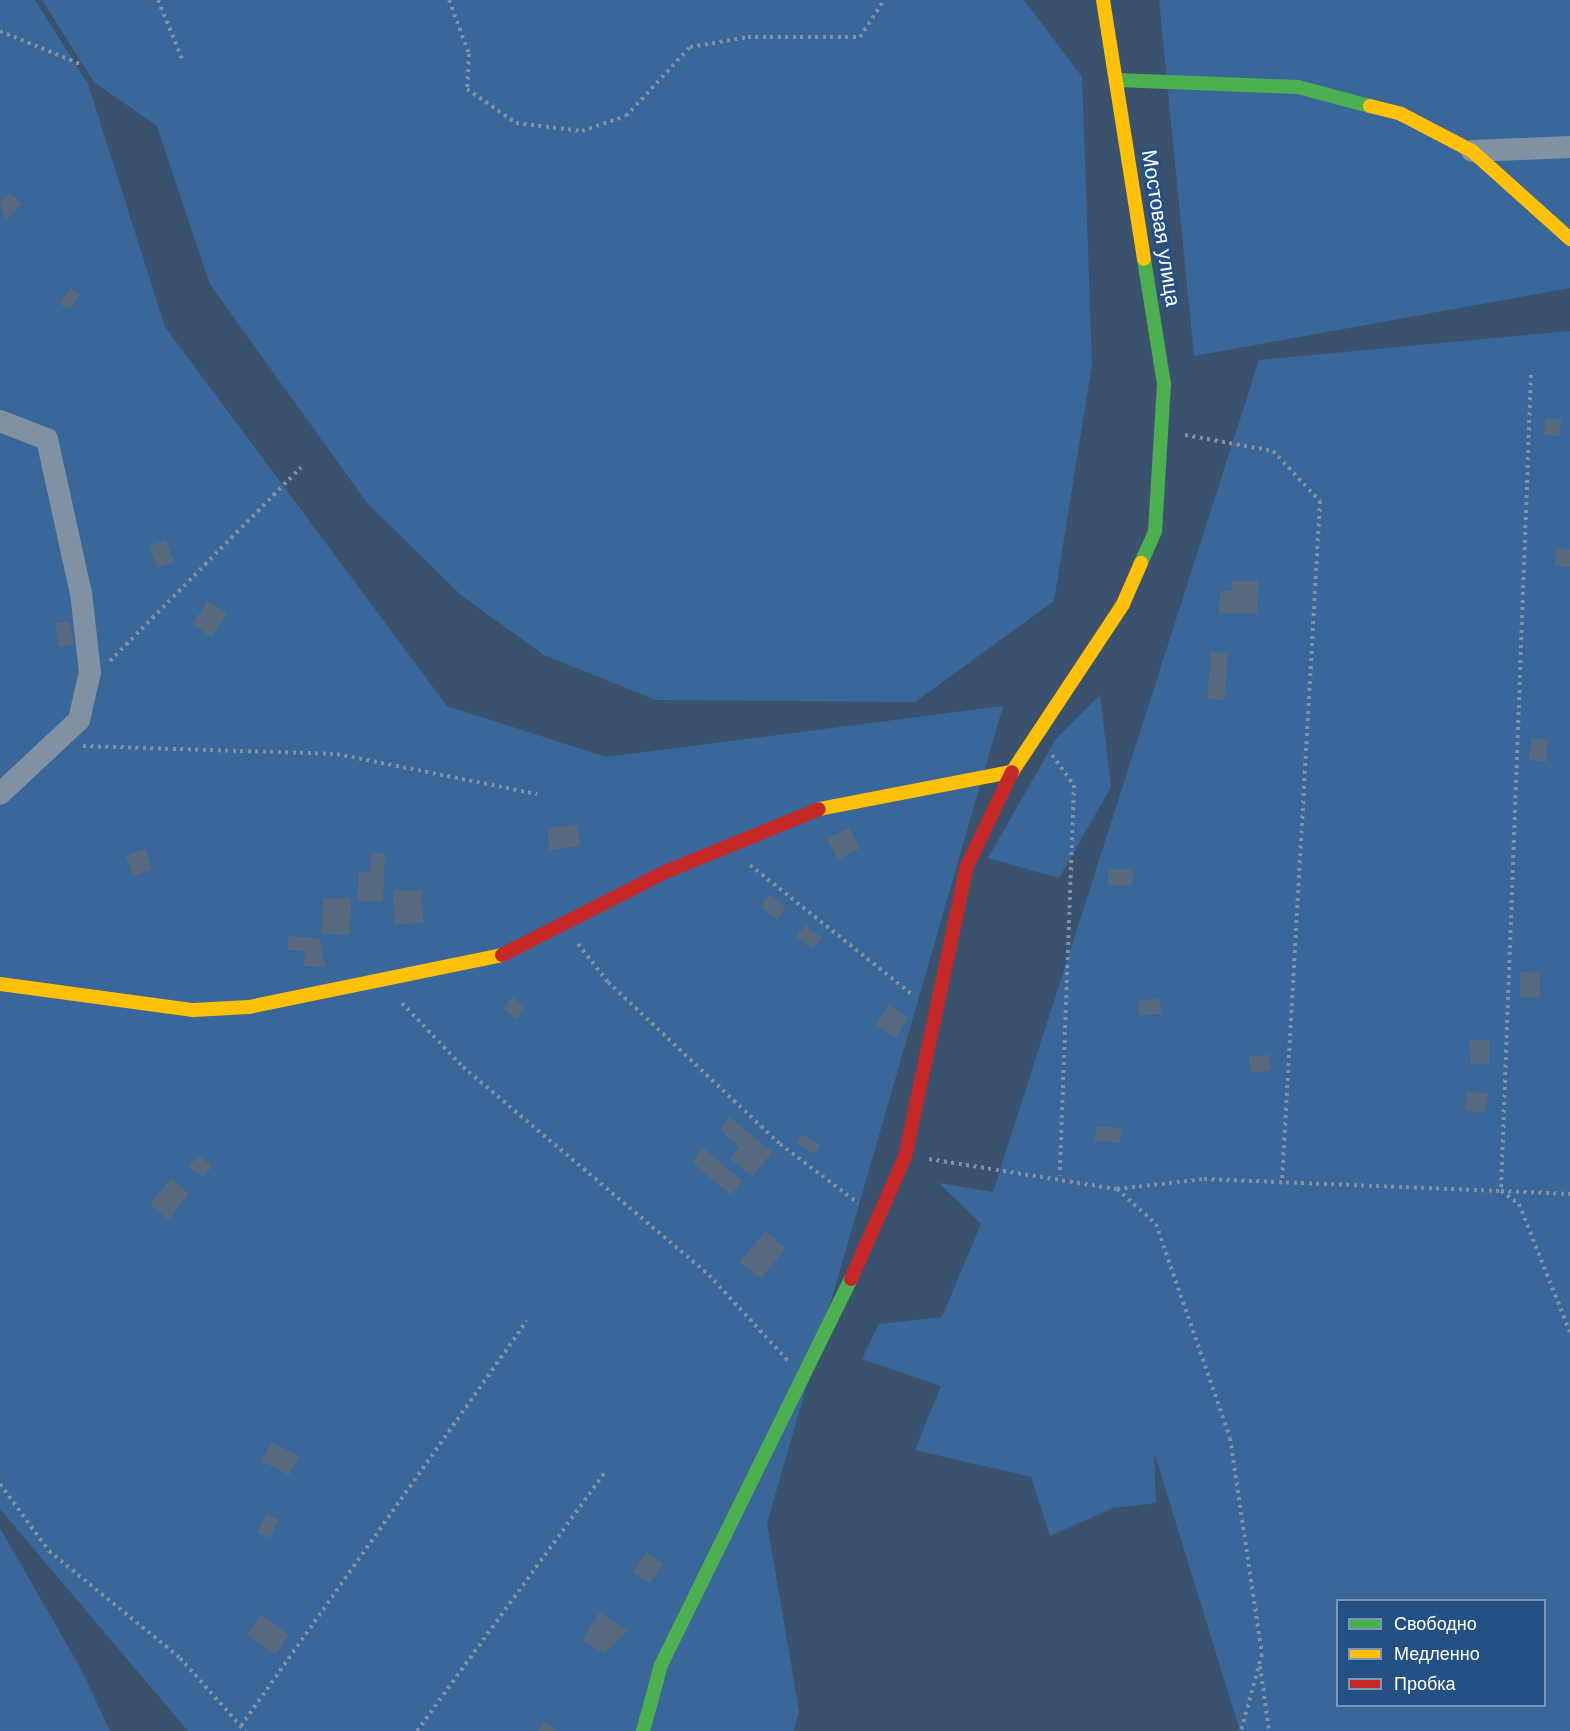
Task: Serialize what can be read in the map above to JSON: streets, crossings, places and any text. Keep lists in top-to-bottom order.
{
  "streets": {
    "street": ["Мостовая улица"]
  },
  "legend": ["Свободно", "Медленно", "Пробка"]
}
